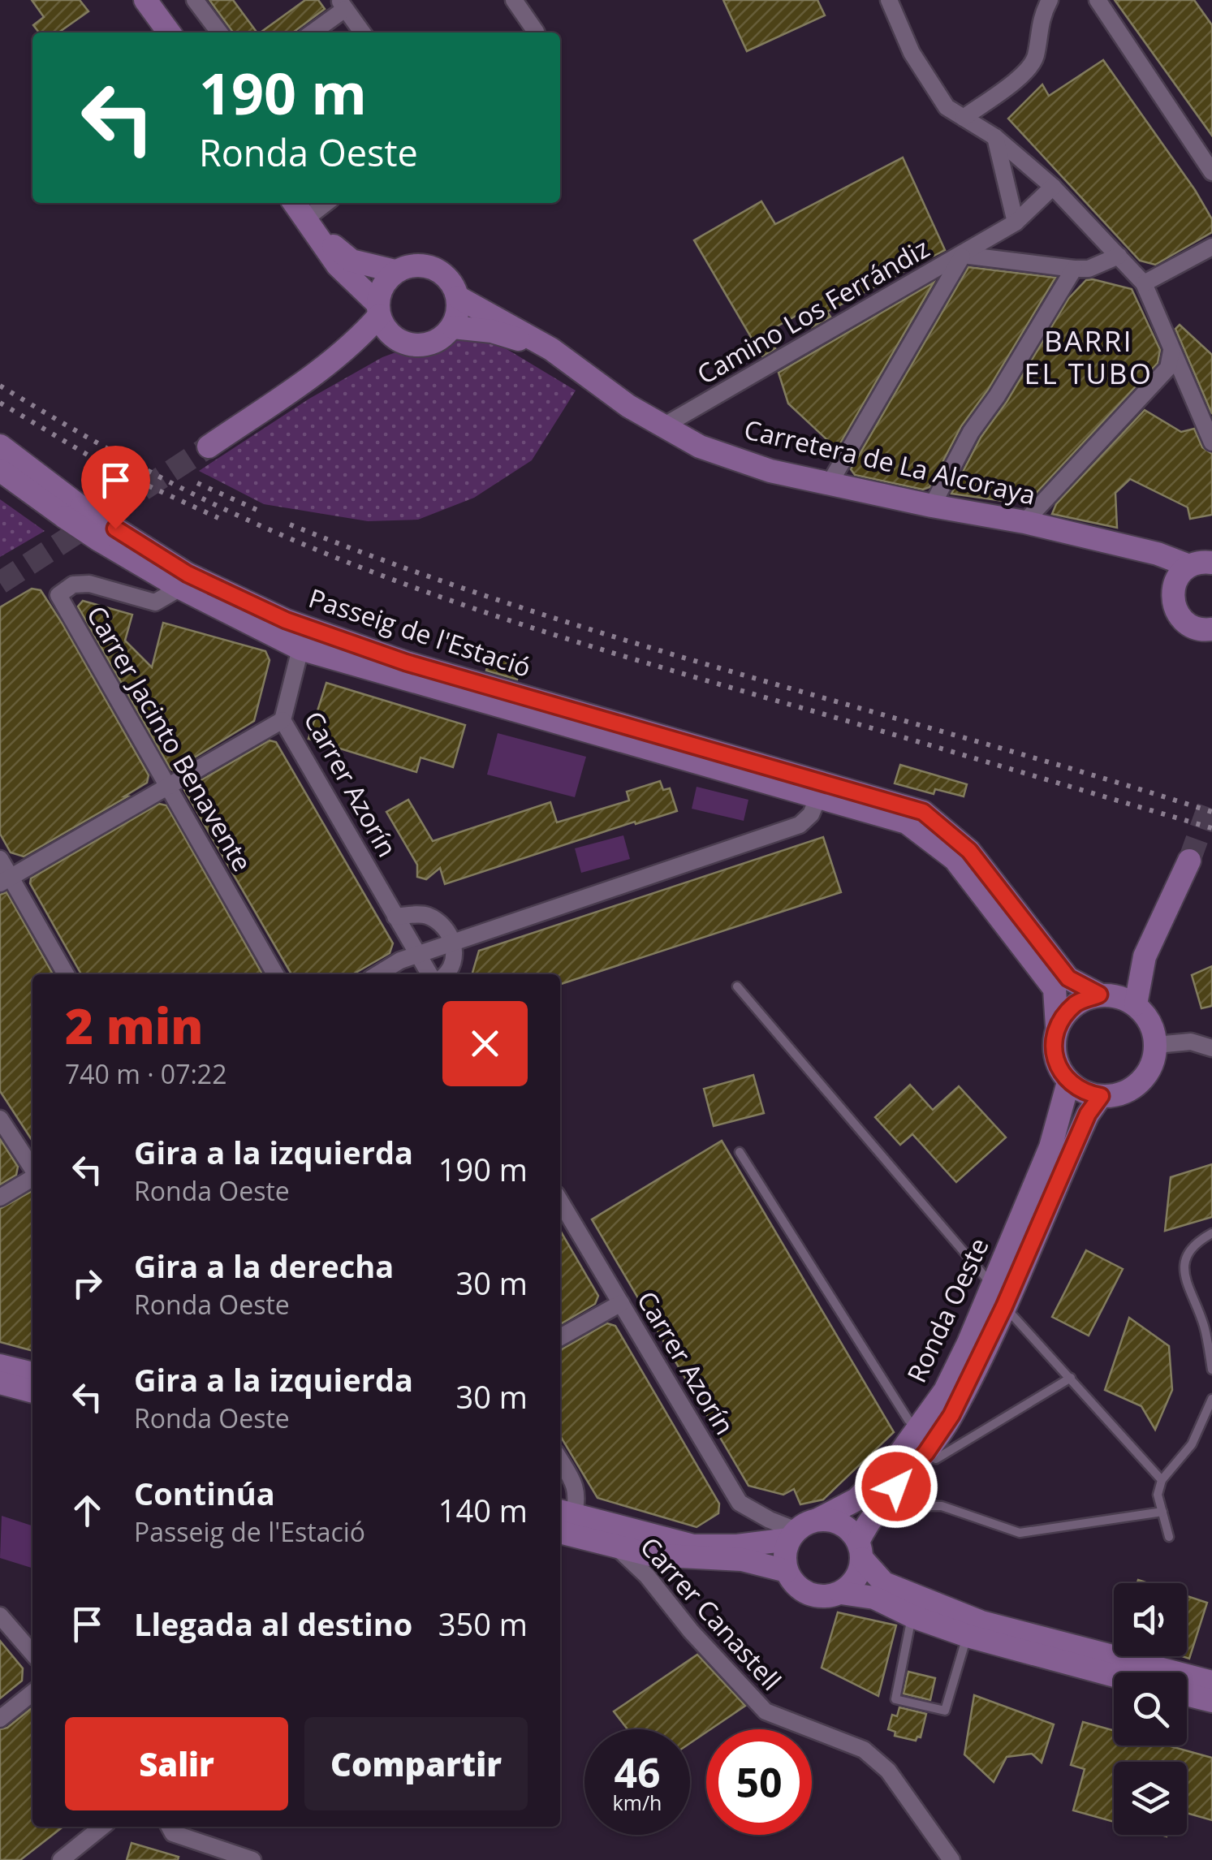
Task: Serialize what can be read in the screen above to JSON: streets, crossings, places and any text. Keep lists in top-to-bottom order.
{
  "streets": {
    "main road": ["Carretera de La Alcoraya", "Passeig de l'Estació", "Ronda Oeste"],
    "street": [
      "Camino Los Ferrándiz",
      "Carrer Jacinto Benavente",
      "Carrer Azorín",
      "Carrer Canastell"
    ]
  },
  "crossings": [
    ["Camino Los Ferrándiz", "Carretera de La Alcoraya"],
    ["Passeig de l'Estació", "Carrer Jacinto Benavente"],
    ["Passeig de l'Estació", "Carrer Azorín"],
    ["Passeig de l'Estació", "Ronda Oeste"],
    ["Carrer Azorín", "Ronda Oeste"]
  ],
  "districts": ["BARRI EL TUBO"],
  "page": {
    "turn": ["190 m", "Ronda Oeste"],
    "heading": ["2 min", "740 m · 07:22"],
    "list": [
      {
        "name": "Gira a la izquierda",
        "note": "Ronda Oeste",
        "value": "190 m"
      },
      {
        "name": "Gira a la derecha",
        "note": "Ronda Oeste",
        "value": "30 m"
      },
      {
        "name": "Gira a la izquierda",
        "note": "Ronda Oeste",
        "value": "30 m"
      },
      {
        "name": "Continúa",
        "note": "Passeig de l'Estació",
        "value": "140 m"
      },
      {
        "name": "Llegada al destino",
        "value": "350 m"
      }
    ],
    "buttons": ["Salir", "Compartir"],
    "speed": "46 km/h",
    "limit": "50"
  }
}
